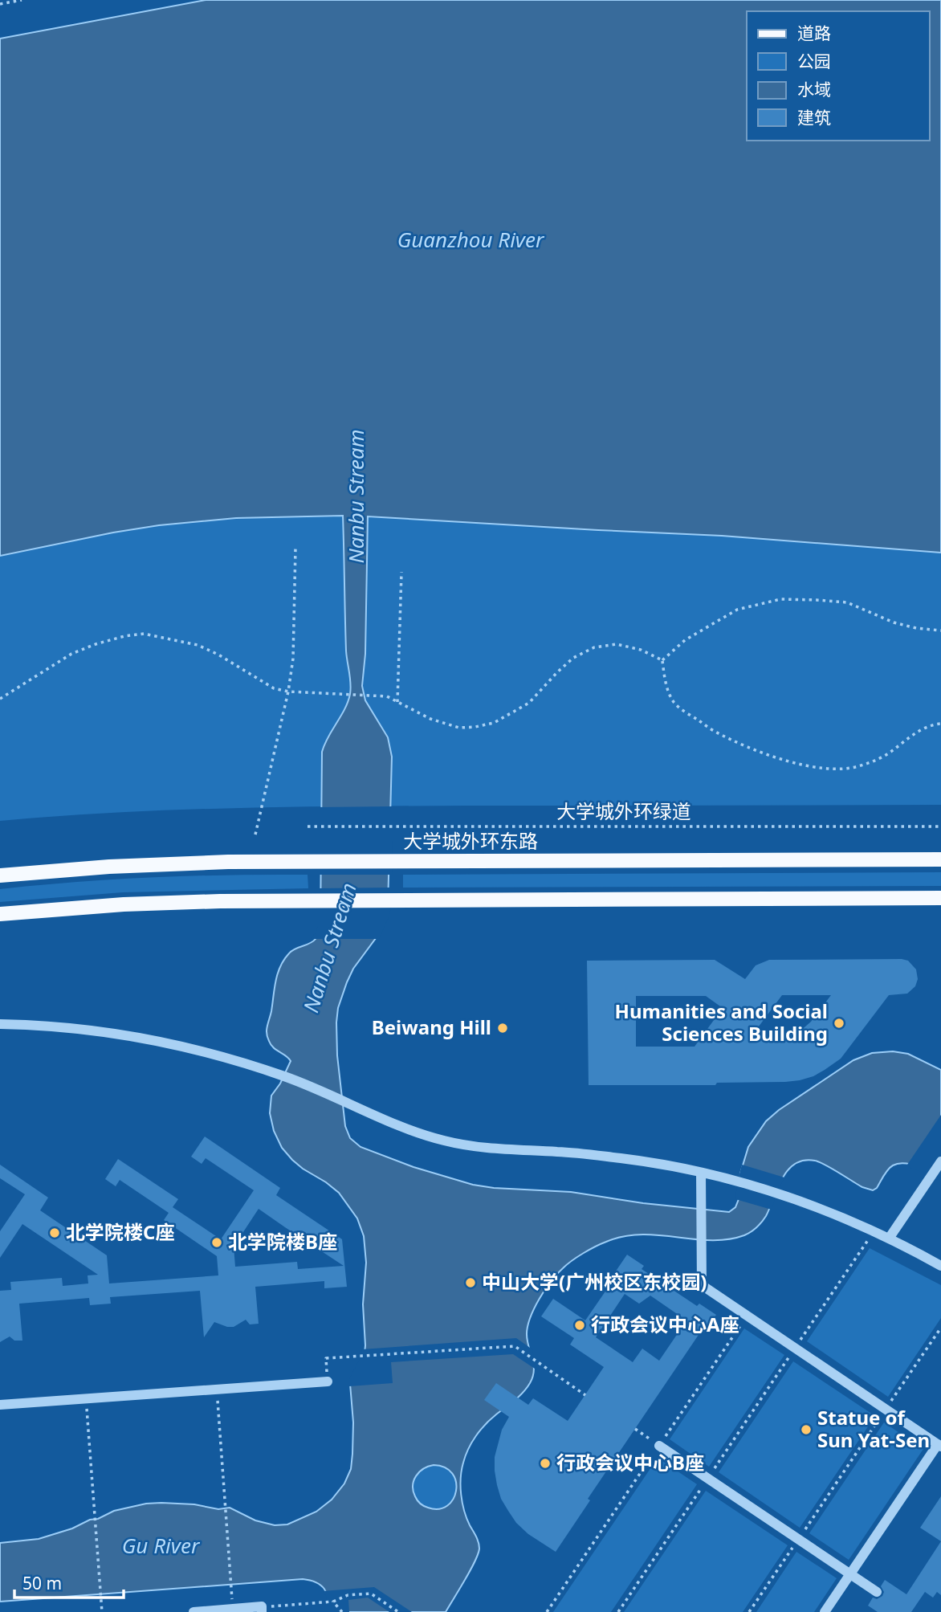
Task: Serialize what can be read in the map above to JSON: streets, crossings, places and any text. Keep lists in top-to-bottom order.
{
  "streets": {
    "main road": ["大学城外环东路"],
    "path": ["大学城外环绿道"]
  },
  "water": ["Guanzhou River", "Nanbu Stream", "Gu River"],
  "places": [
    "Humanities and Social Sciences Building",
    "Beiwang Hill",
    "北学院楼C座",
    "北学院楼B座",
    "中山大学(广州校区东校园)",
    "行政会议中心A座",
    "Statue of Sun Yat-Sen",
    "行政会议中心B座"
  ],
  "legend": [
    "道路",
    "公园",
    "水域",
    "建筑"
  ],
  "scale_bar": "50 m"
}
